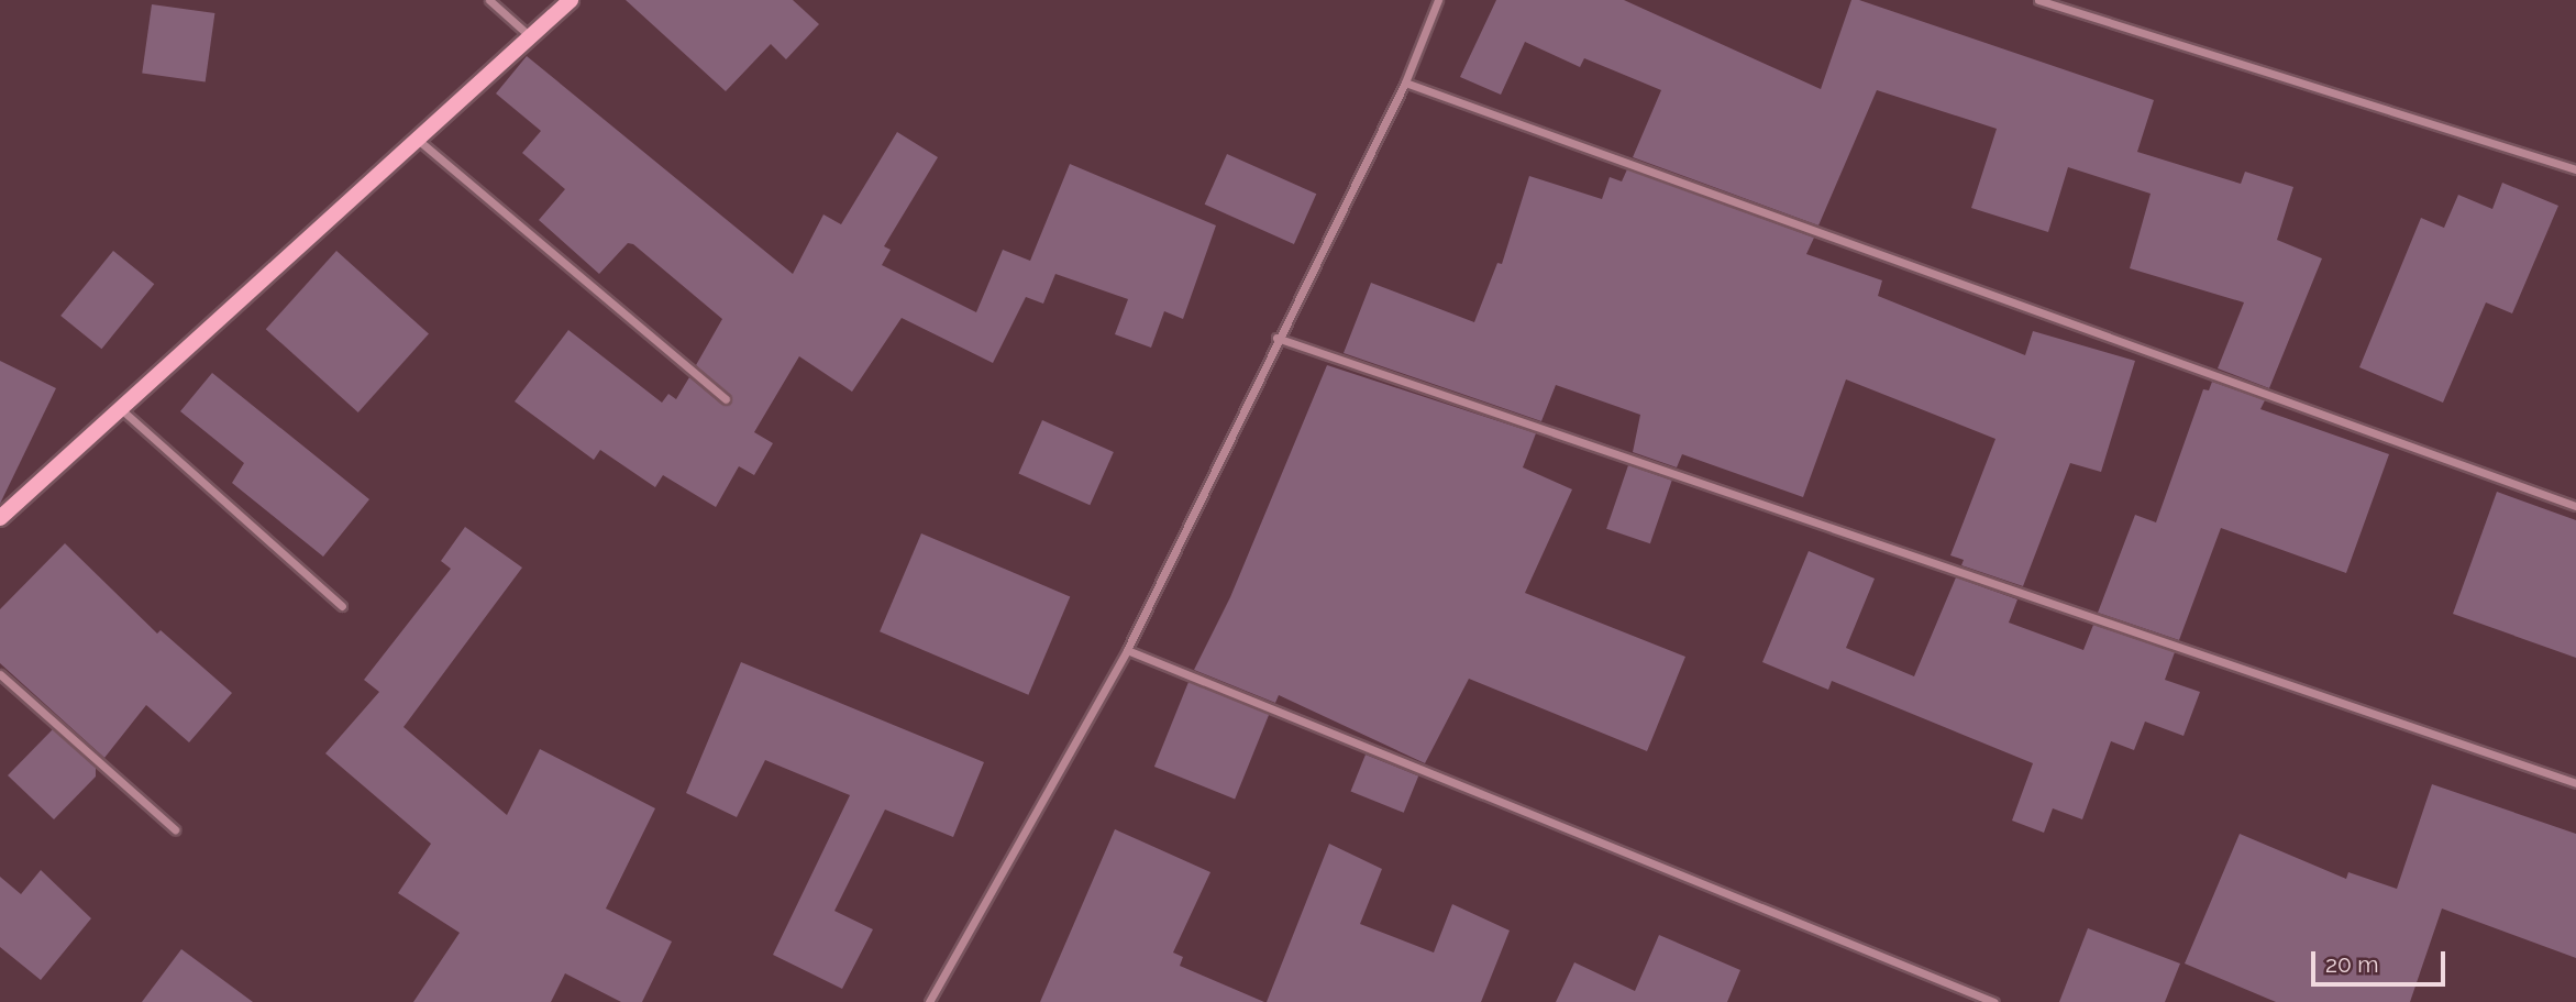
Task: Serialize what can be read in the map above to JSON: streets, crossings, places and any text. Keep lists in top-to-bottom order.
{
  "scale_bar": "20 m"
}
